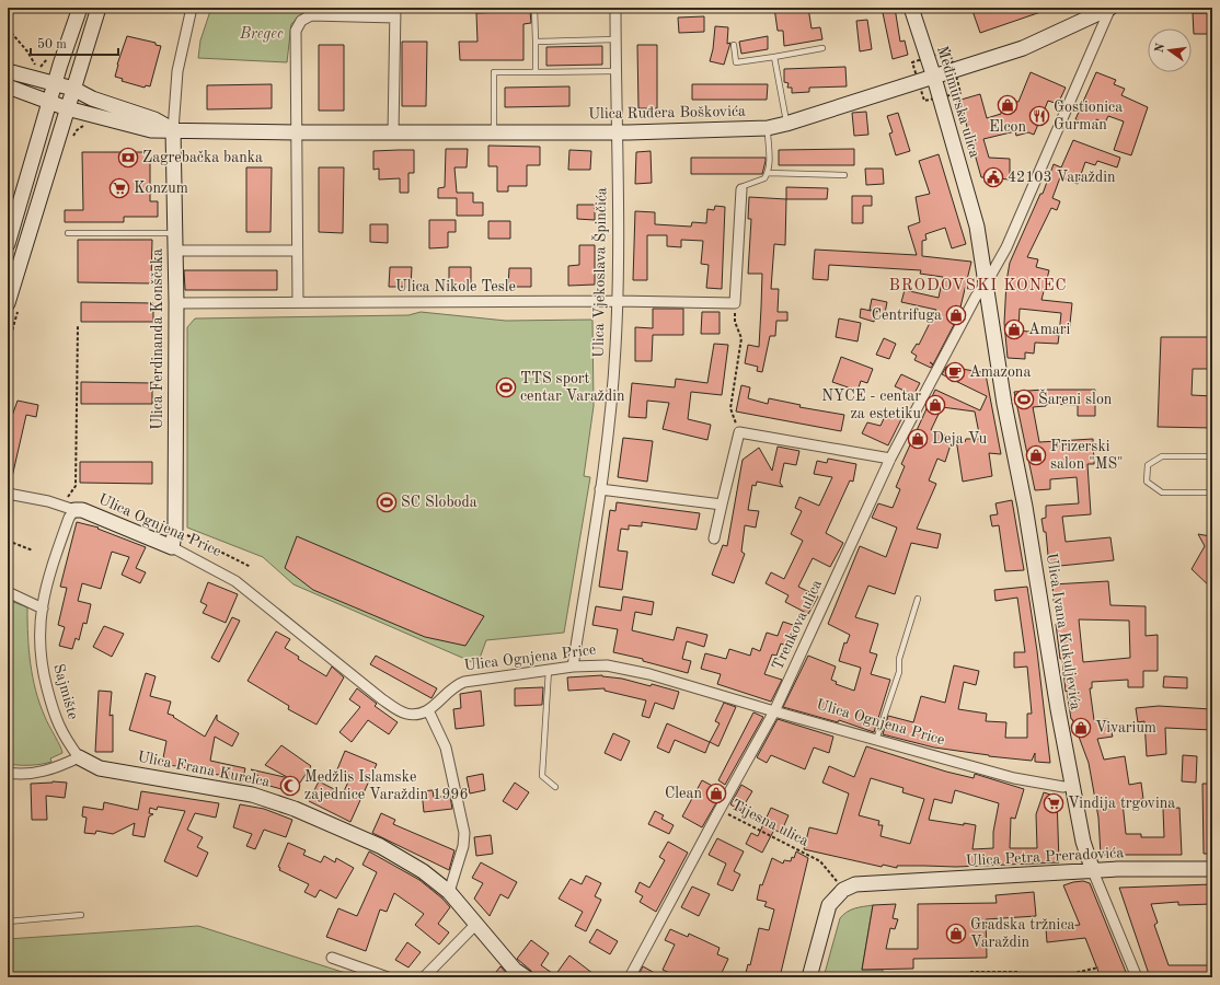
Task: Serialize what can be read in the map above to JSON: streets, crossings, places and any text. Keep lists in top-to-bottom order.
{
  "streets": {
    "street": [
      "Međimurska ulica",
      "Ulica Ruđera Boškovića",
      "Ulica Vjekoslava Špinčića",
      "Ulica Nikole Tesle",
      "Ulica Ferdinanda Konščaka",
      "Ulica Ognjena Price",
      "Trenkova ulica",
      "Ulica Ivana Kukuljevića",
      "Sajmište",
      "Ulica Frana Kurelca",
      "Ulica Petra Preradovića"
    ],
    "path": ["Tijesna ulica"]
  },
  "crossings": [
    ["Međimurska ulica", "Ulica Ruđera Boškovića"],
    ["Međimurska ulica", "Trenkova ulica"],
    ["Međimurska ulica", "Ulica Ivana Kukuljevića"],
    ["Ulica Ruđera Boškovića", "Ulica Vjekoslava Špinčića"],
    ["Ulica Ruđera Boškovića", "Ulica Ferdinanda Konščaka"],
    ["Ulica Ruđera Boškovića", "Trenkova ulica"],
    ["Ulica Vjekoslava Špinčića", "Ulica Nikole Tesle"],
    ["Ulica Vjekoslava Špinčića", "Ulica Ognjena Price"],
    ["Ulica Nikole Tesle", "Ulica Ferdinanda Konščaka"],
    ["Ulica Ferdinanda Konščaka", "Ulica Ognjena Price"],
    ["Ulica Ognjena Price", "Trenkova ulica"],
    ["Ulica Ognjena Price", "Ulica Ivana Kukuljevića"],
    ["Ulica Ognjena Price", "Sajmište"],
    ["Trenkova ulica", "Ulica Ivana Kukuljevića"],
    ["Trenkova ulica", "Tijesna ulica"],
    ["Ulica Ivana Kukuljevića", "Ulica Petra Preradovića"],
    ["Sajmište", "Ulica Frana Kurelca"],
    ["Tijesna ulica", "Ulica Petra Preradovića"]
  ],
  "districts": ["BRODOVSKI KONEC"],
  "parks": ["Bregec"],
  "places": {
    "shop": [
      "Elcon",
      "Centrifuga",
      "Amari",
      "NYCE - centar za estetiku",
      "Deja Vu",
      "Frizerski salon \"MS\"",
      "Vivarium",
      "Clean",
      "Gradska tržnica Varaždin"
    ],
    "restaurant": ["Gostionica Gurman"],
    "bank": ["Zagrebačka banka"],
    "public building": ["42103 Varaždin"],
    "supermarket": ["Konzum", "Vindija trgovina"],
    "cafe": ["Amazona"],
    "sports": ["TTS sport centar Varaždin", "Šareni slon", "SC Sloboda"],
    "mosque": ["Medžlis Islamske zajednice Varaždin 1996"]
  },
  "scale_bar": "50 m",
  "north": "left"
}
